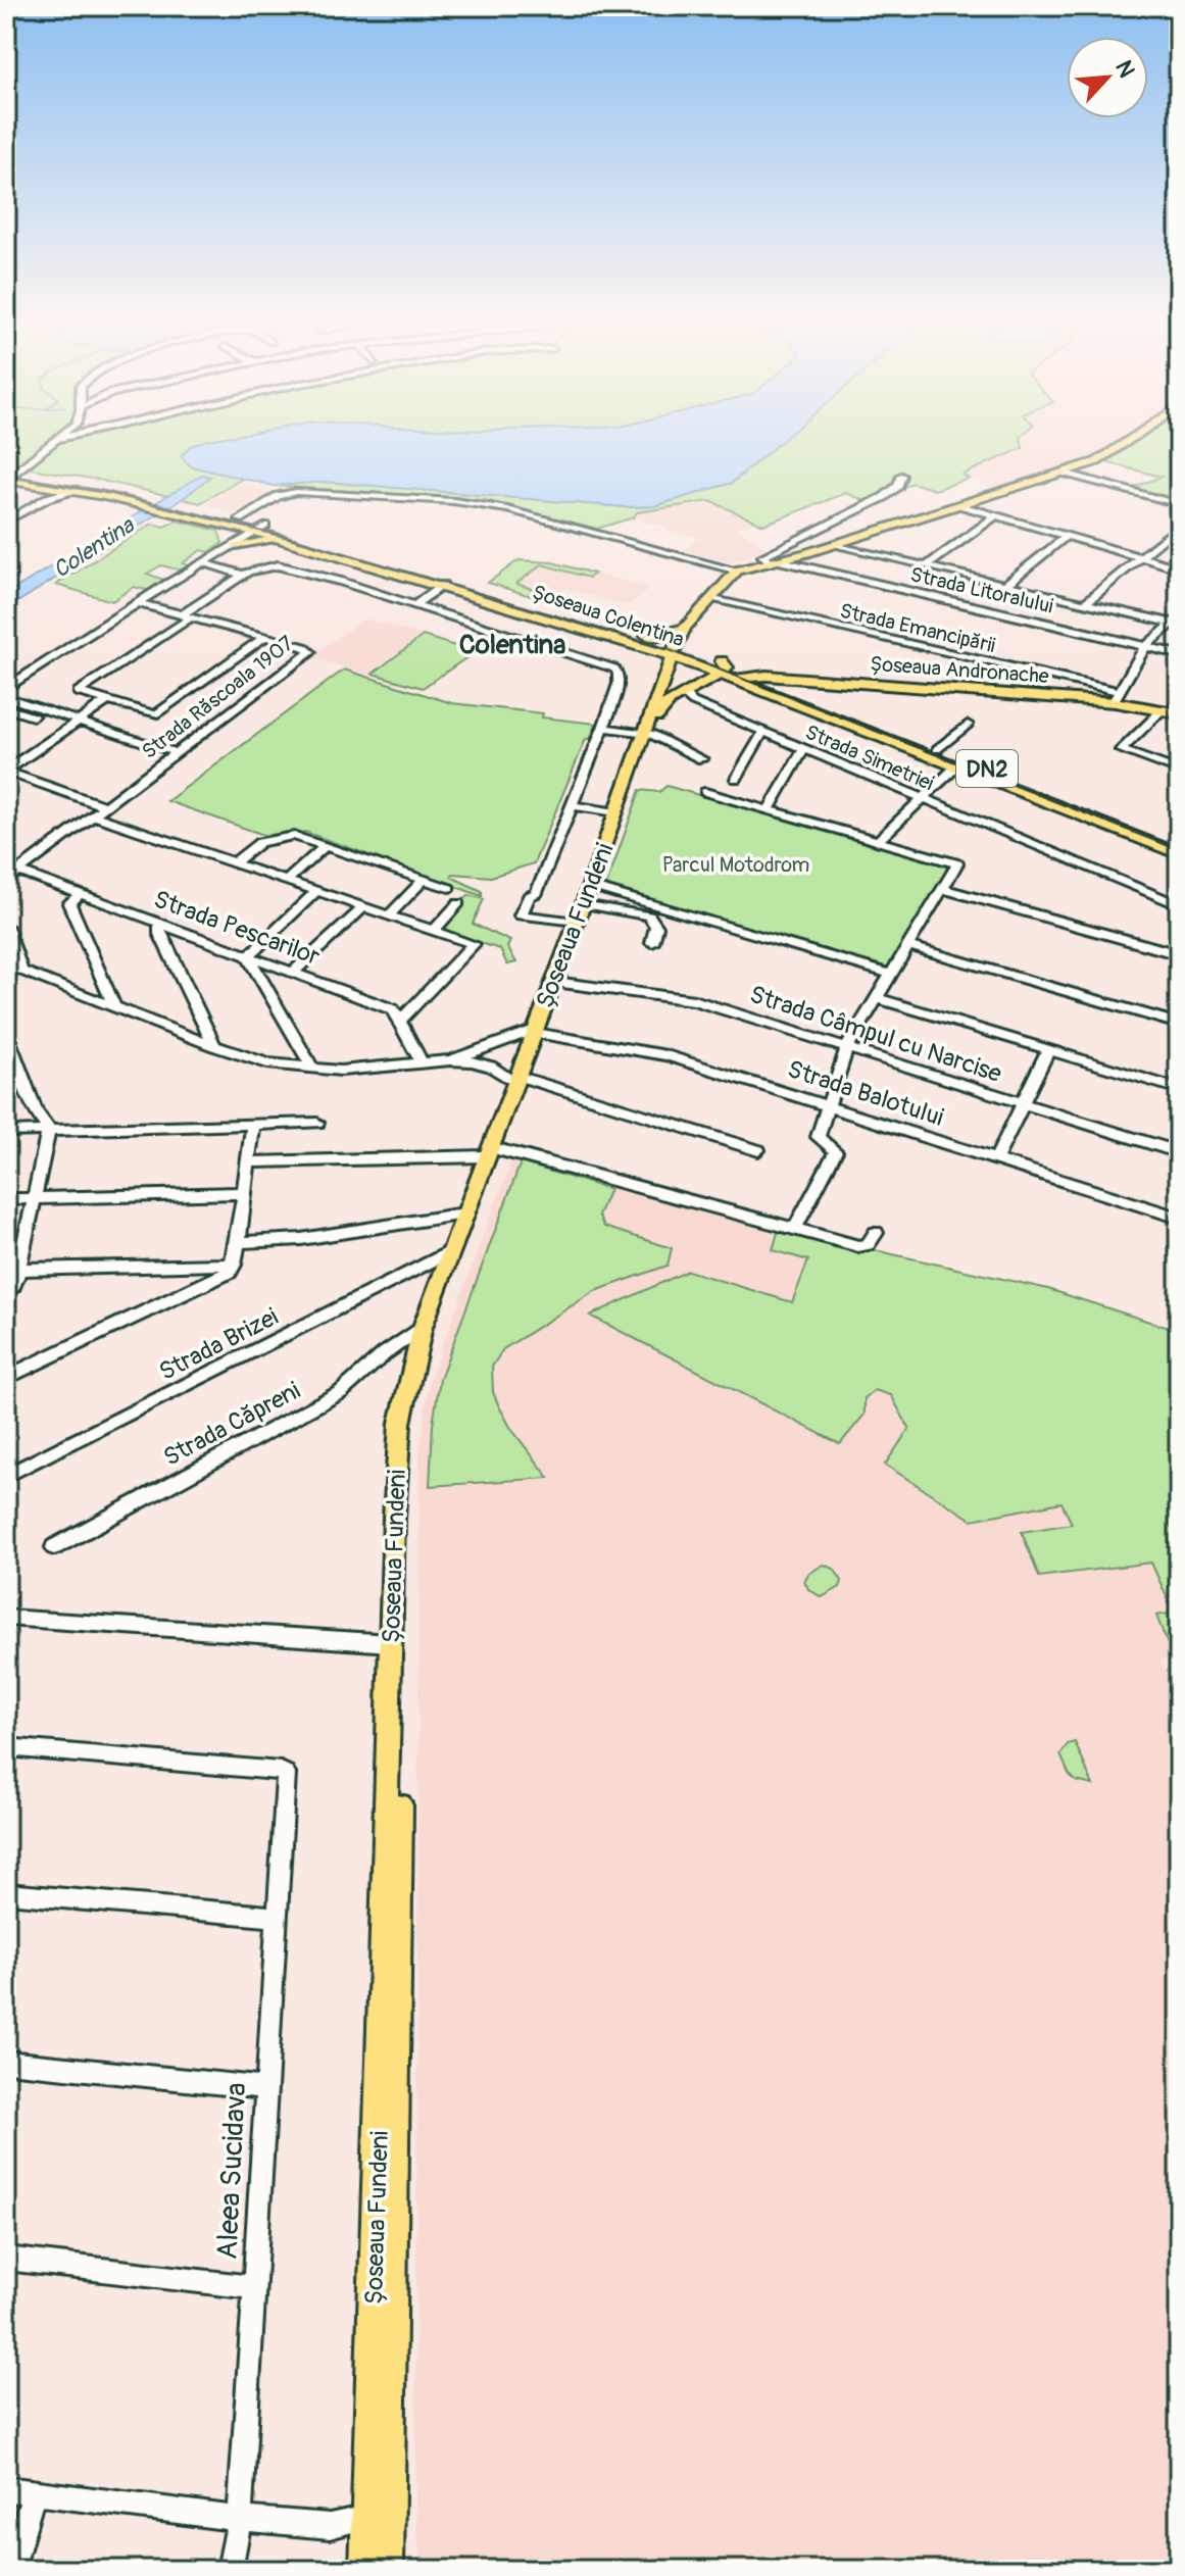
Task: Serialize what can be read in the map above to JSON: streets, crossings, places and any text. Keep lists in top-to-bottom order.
{
  "streets": {
    "main road": [
      "Șoseaua Colentina",
      "Șoseaua Andronache",
      "DN2",
      "Șoseaua Fundeni"
    ],
    "street": [
      "Strada Litoralului",
      "Strada Emancipării",
      "Strada Răscoala 1907",
      "Strada Simetriei",
      "Strada Pescarilor",
      "Strada Câmpul cu Narcise",
      "Strada Balotului",
      "Strada Brizei",
      "Strada Căpreni",
      "Aleea Sucidava"
    ]
  },
  "crossings": [
    ["Șoseaua Colentina", "Șoseaua Andronache"],
    ["Șoseaua Colentina", "Șoseaua Fundeni"],
    ["Strada Emancipării", "Șoseaua Andronache"],
    ["Strada Emancipării", "Șoseaua Fundeni"],
    ["Strada Răscoala 1907", "Strada Pescarilor"],
    ["Strada Simetriei", "Șoseaua Fundeni"],
    ["Șoseaua Fundeni", "Strada Câmpul cu Narcise"],
    ["Șoseaua Fundeni", "Strada Balotului"],
    ["Șoseaua Fundeni", "Strada Brizei"],
    ["Șoseaua Fundeni", "Strada Căpreni"]
  ],
  "districts": ["Colentina"],
  "water": ["Colentina"],
  "parks": ["Parcul Motodrom"],
  "north": "top right"
}
